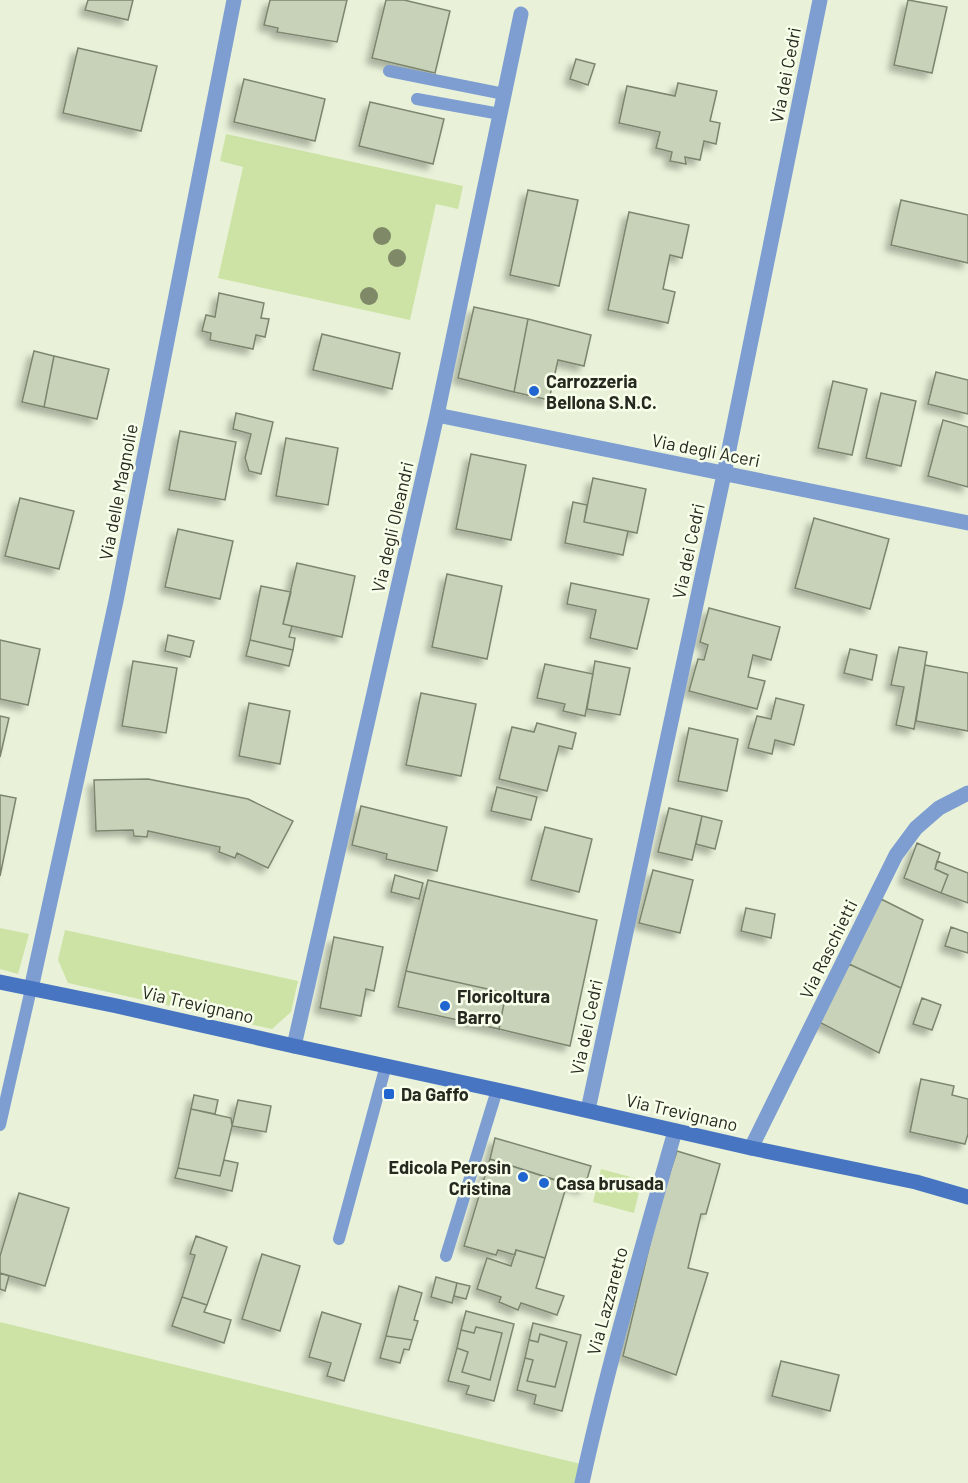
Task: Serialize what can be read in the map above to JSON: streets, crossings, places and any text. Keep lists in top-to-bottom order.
{
  "streets": {
    "main road": ["Via Trevignano"],
    "street": [
      "Via dei Cedri",
      "Via degli Aceri",
      "Via delle Magnolie",
      "Via degli Oleandri",
      "Via Raschietti",
      "Via Lazzaretto"
    ]
  },
  "crossings": [
    ["Via dei Cedri", "Via degli Aceri"],
    ["Via dei Cedri", "Via Trevignano"],
    ["Via degli Aceri", "Via degli Oleandri"],
    ["Via delle Magnolie", "Via Trevignano"],
    ["Via degli Oleandri", "Via Trevignano"],
    ["Via Raschietti", "Via Trevignano"],
    ["Via Trevignano", "Via Lazzaretto"]
  ],
  "places": {
    "other": [
      "Carrozzeria Bellona S.N.C.",
      "Floricoltura Barro",
      "Edicola Perosin Cristina",
      "Casa brusada"
    ],
    "transit": ["Da Gaffo"]
  }
}
